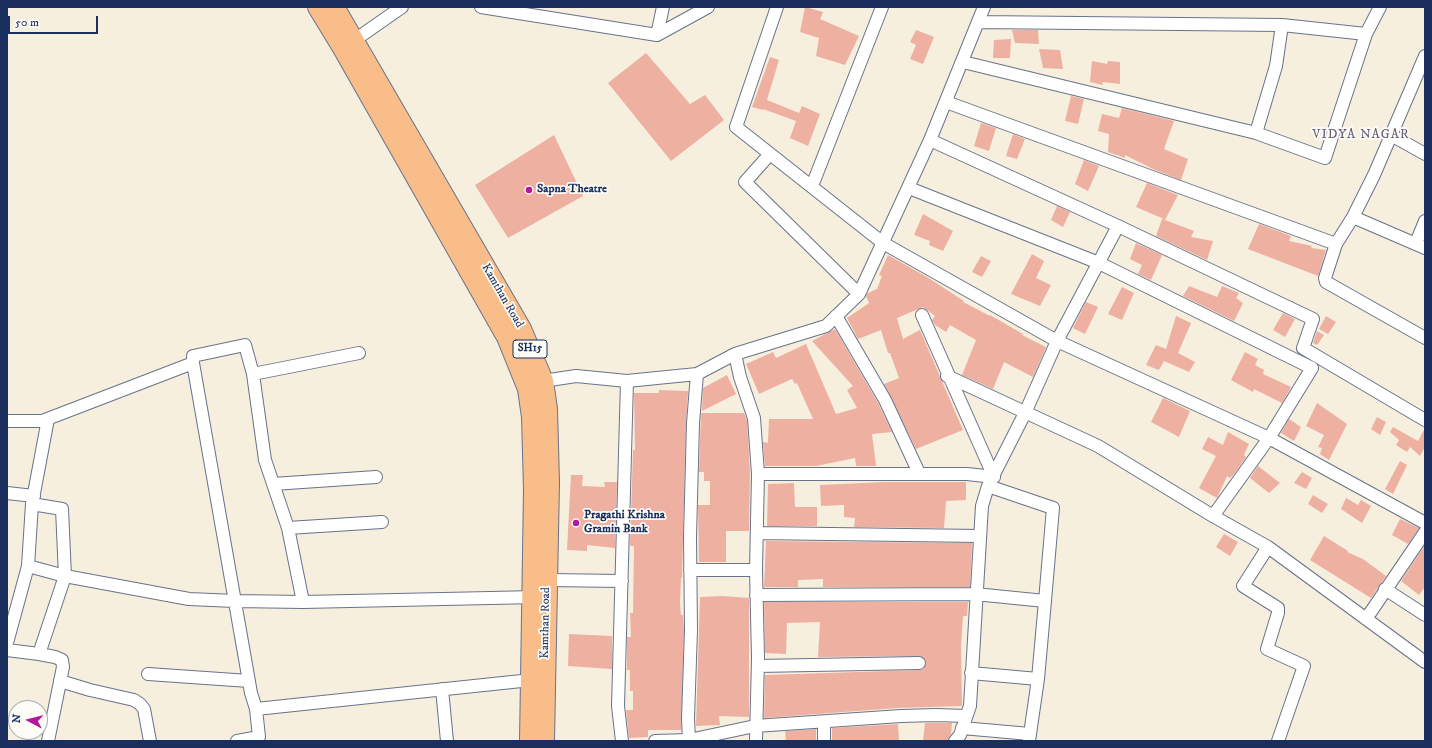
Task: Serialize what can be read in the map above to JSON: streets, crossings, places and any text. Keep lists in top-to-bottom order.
{
  "streets": {
    "main road": ["Kamthan Road", "SH15"]
  },
  "districts": ["VIDYA NAGAR"],
  "places": ["Sapna Theatre", "Pragathi Krishna Gramin Bank"],
  "scale_bar": "50 m",
  "north": "left"
}
